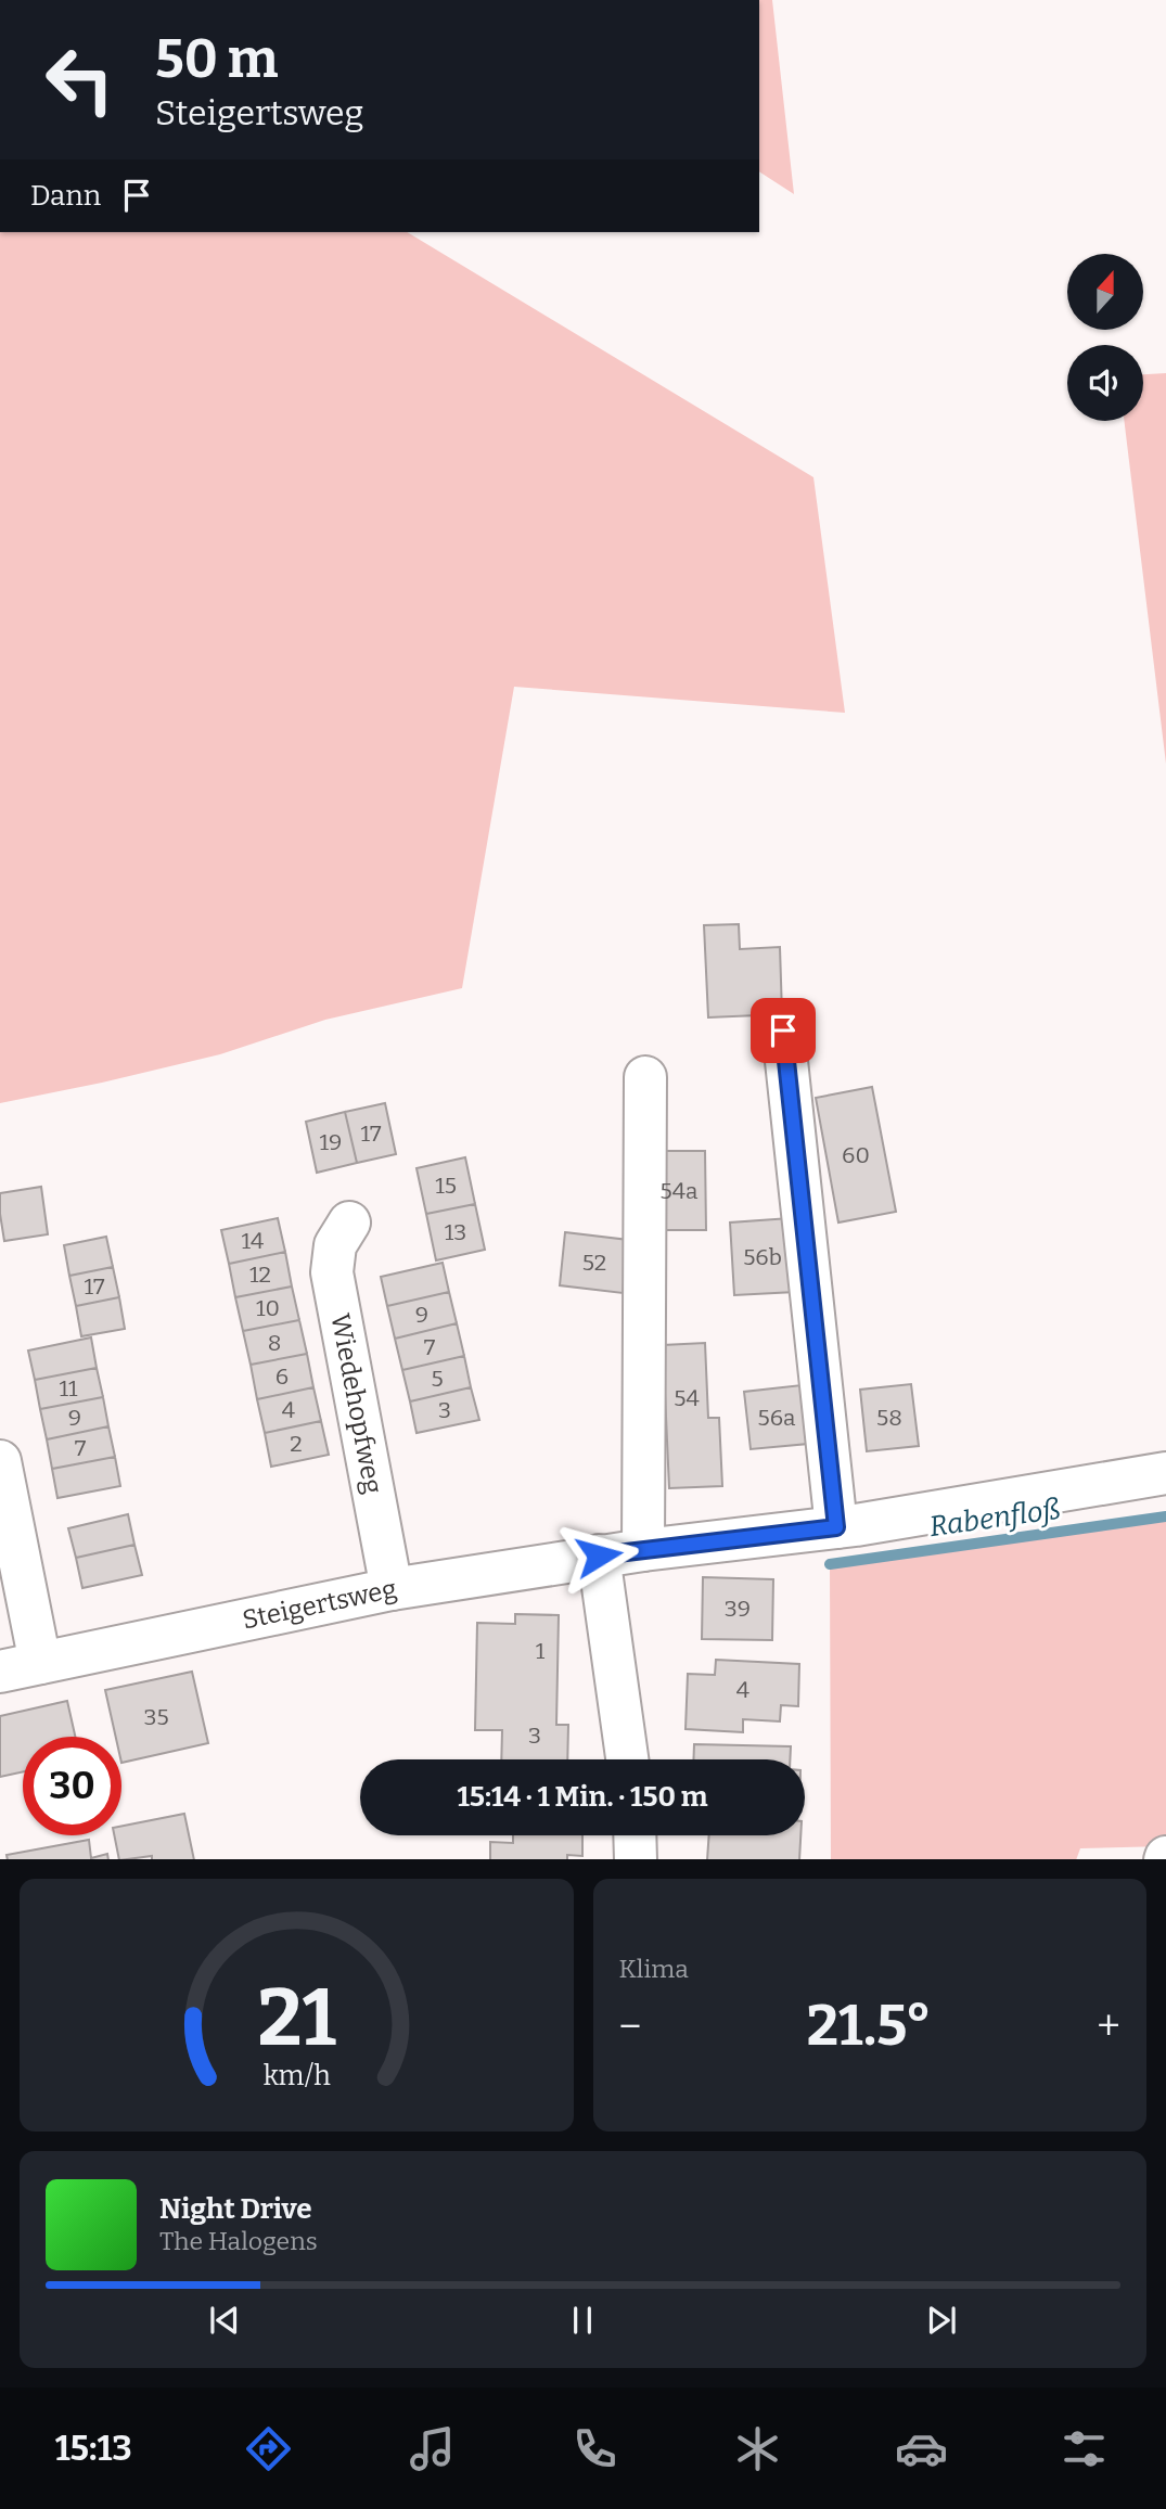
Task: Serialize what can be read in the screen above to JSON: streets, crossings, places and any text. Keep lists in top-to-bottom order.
{
  "streets": {
    "street": ["Wiedehopfweg", "Steigertsweg"]
  },
  "crossings": [
    ["Wiedehopfweg", "Steigertsweg"]
  ],
  "water": ["Rabenfloß"],
  "house_numbers": [
    "17",
    "19",
    "60",
    "15",
    "54a",
    "13",
    "14",
    "56b",
    "52",
    "12",
    "17",
    "10",
    "9",
    "8",
    "7",
    "6",
    "5",
    "11",
    "54",
    "4",
    "3",
    "9",
    "56a",
    "58",
    "2",
    "7",
    "39",
    "1",
    "4",
    "35",
    "3"
  ],
  "north": "top",
  "page": {
    "turn": ["50 m", "Steigertsweg"],
    "then": "Dann",
    "limit": "30",
    "trip": "15:14 · 1 Min. · 150 m",
    "tile": "Klima",
    "heat": ["−", "21.5°", "+"],
    "song": ["Night Drive", "The Halogens"],
    "tabs": "15:13",
    "gauge": ["21", "km/h"]
  }
}
